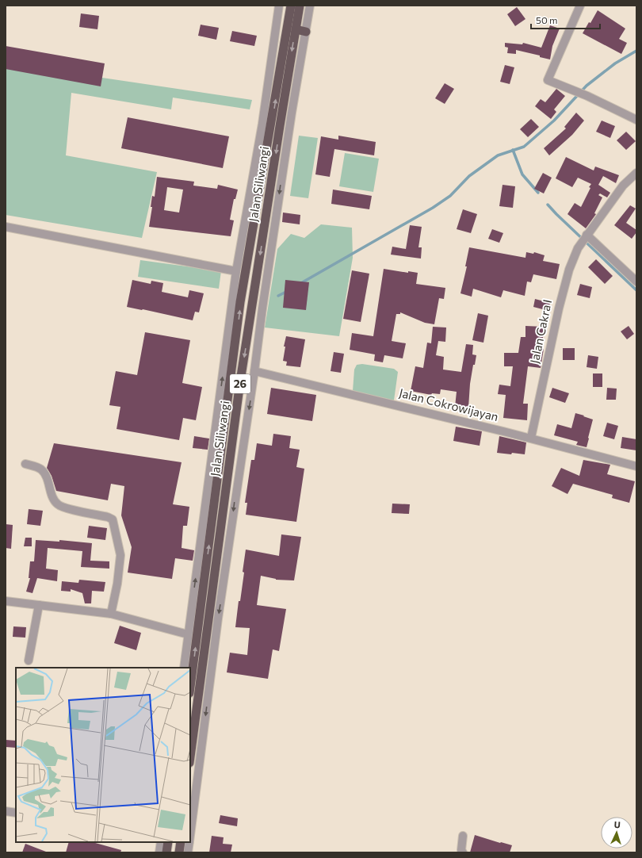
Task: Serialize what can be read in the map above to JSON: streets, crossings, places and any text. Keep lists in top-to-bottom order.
{
  "streets": {
    "highway": ["Jalan Siliwangi", "26"],
    "street": ["Jalan Cakra I", "Jalan Cokrowijayan"]
  },
  "crossings": [
    ["Jalan Cakra I", "Jalan Cokrowijayan"]
  ],
  "scale_bar": "50 m",
  "north": "top"
}
